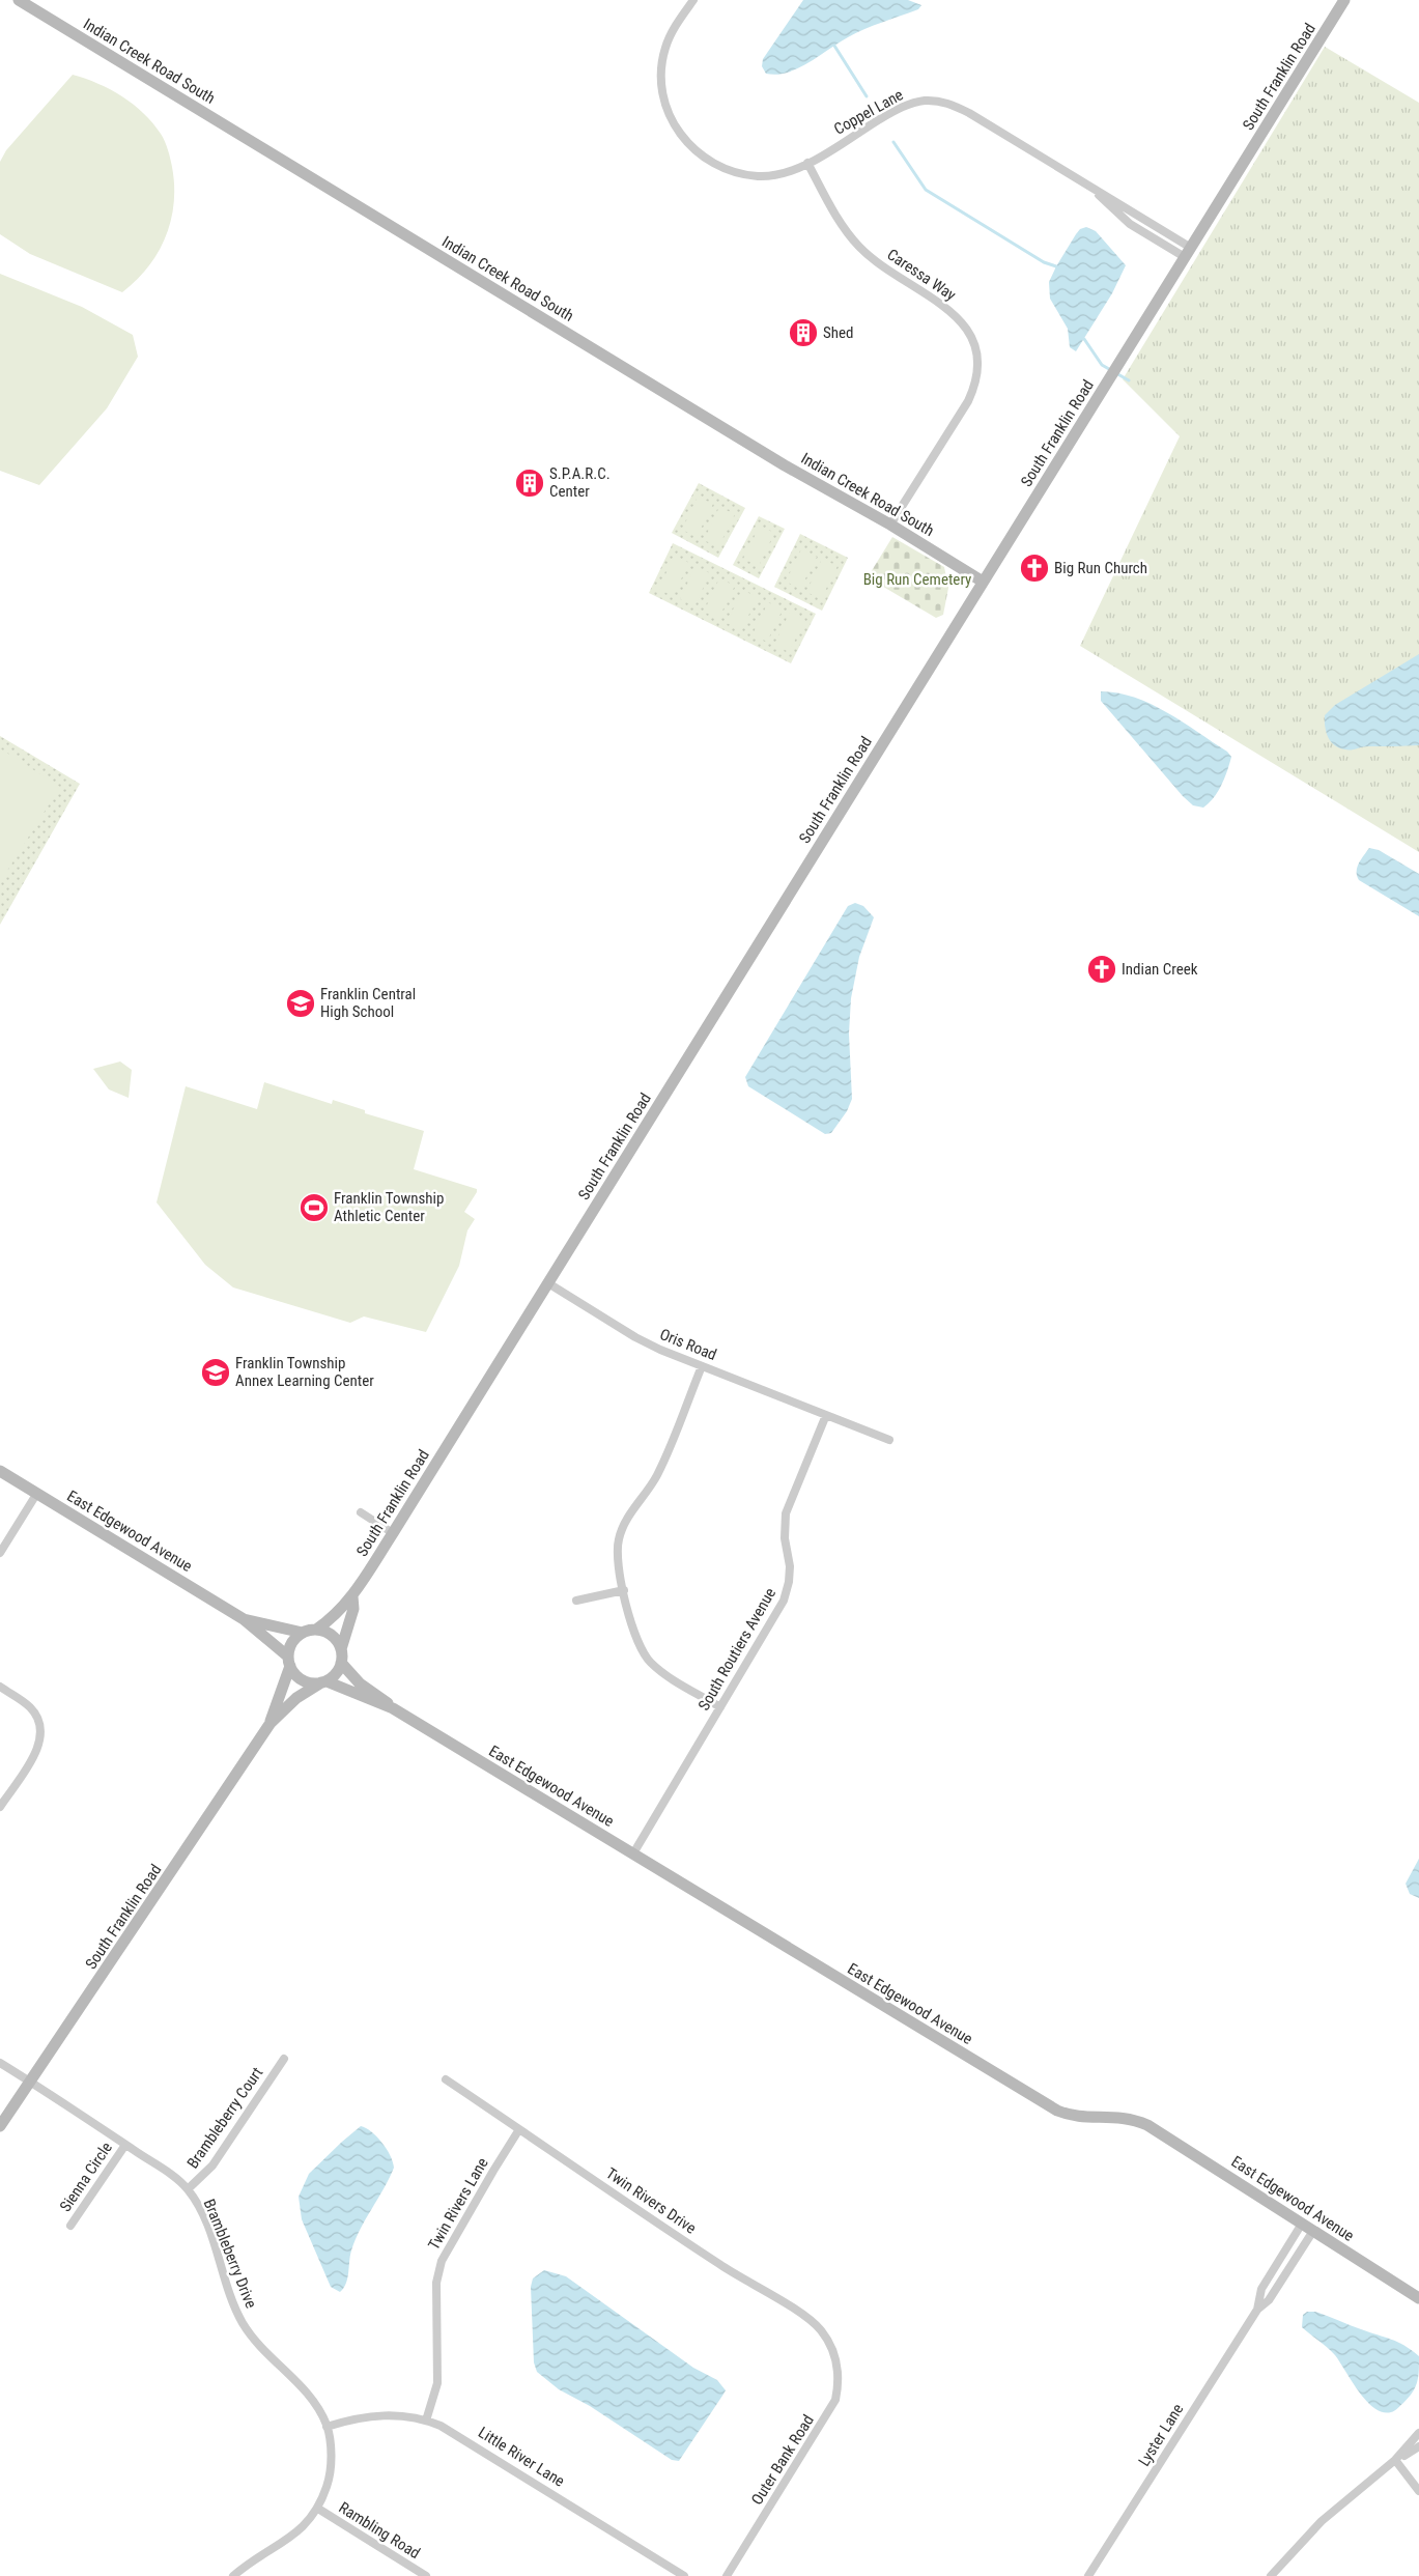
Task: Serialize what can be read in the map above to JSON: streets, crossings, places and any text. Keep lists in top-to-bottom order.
{
  "streets": {
    "main road": ["Indian Creek Road South", "South Franklin Road", "East Edgewood Avenue"],
    "street": [
      "Coppel Lane",
      "Caressa Way",
      "Oris Road",
      "South Routiers Avenue",
      "Brambleberry Court",
      "Sienna Circle",
      "Twin Rivers Drive",
      "Twin Rivers Lane",
      "Brambleberry Drive",
      "Lyster Lane",
      "Little River Lane",
      "Outer Bank Road",
      "Rambling Road"
    ]
  },
  "crossings": [
    ["Indian Creek Road South", "South Franklin Road"],
    ["Indian Creek Road South", "Caressa Way"],
    ["South Franklin Road", "Coppel Lane"],
    ["South Franklin Road", "Oris Road"],
    ["South Franklin Road", "Brambleberry Drive"],
    ["Coppel Lane", "Caressa Way"],
    ["Oris Road", "South Routiers Avenue"],
    ["East Edgewood Avenue", "South Routiers Avenue"],
    ["East Edgewood Avenue", "Lyster Lane"],
    ["Brambleberry Court", "Brambleberry Drive"],
    ["Sienna Circle", "Brambleberry Drive"],
    ["Twin Rivers Drive", "Twin Rivers Lane"],
    ["Twin Rivers Drive", "Outer Bank Road"],
    ["Twin Rivers Lane", "Little River Lane"],
    ["Brambleberry Drive", "Little River Lane"]
  ],
  "parks": ["Big Run Cemetery"],
  "places": {
    "building": ["Shed", "S.P.A.R.C. Center"],
    "church": ["Big Run Church", "Indian Creek"],
    "school or university": ["Franklin Central High School", "Franklin Township Annex Learning Center"],
    "sports": ["Franklin Township Athletic Center"]
  }
}
